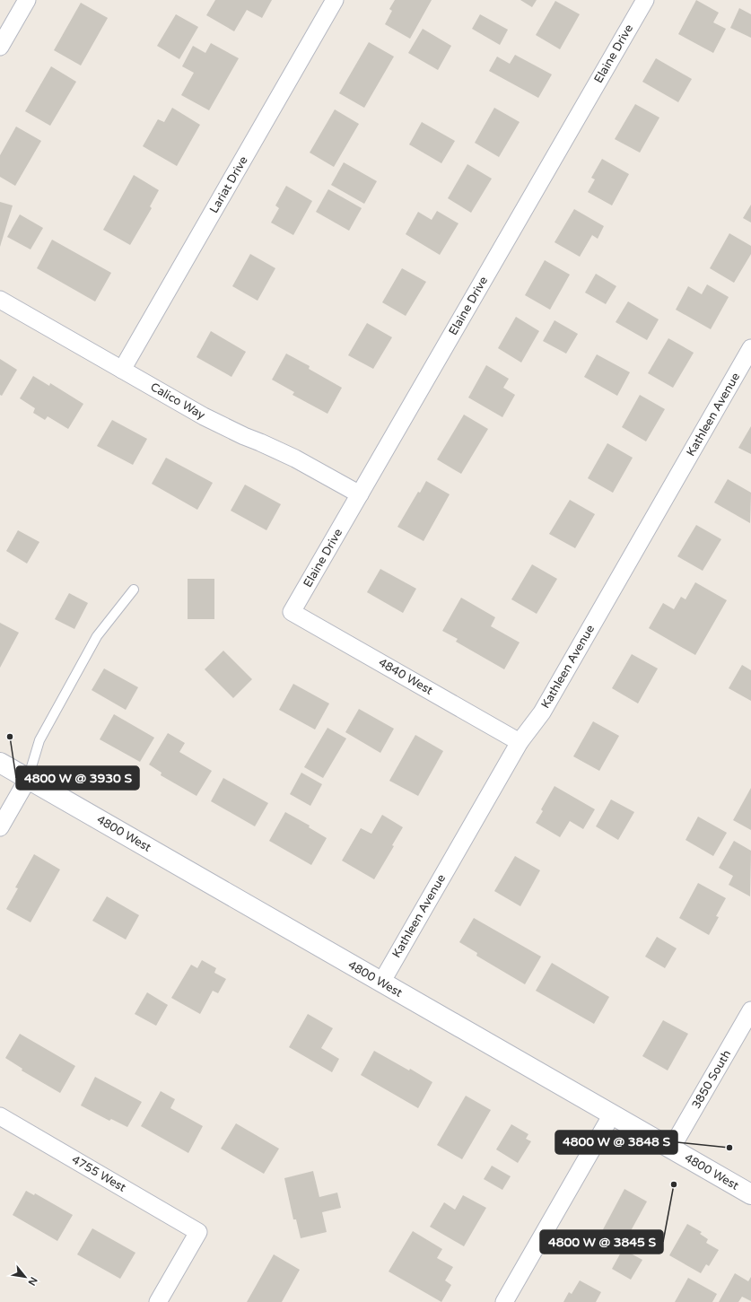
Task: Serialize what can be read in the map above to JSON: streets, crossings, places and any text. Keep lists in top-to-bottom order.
{
  "streets": {
    "main road": ["4800 West"],
    "street": [
      "Elaine Drive",
      "Lariat Drive",
      "Calico Way",
      "Kathleen Avenue",
      "4840 West",
      "3850 South",
      "4755 West"
    ]
  },
  "crossings": [
    ["Elaine Drive", "Calico Way"],
    ["Elaine Drive", "4840 West"],
    ["Lariat Drive", "Calico Way"],
    ["Kathleen Avenue", "4840 West"],
    ["Kathleen Avenue", "4800 West"],
    ["4800 West", "3850 South"]
  ],
  "places": ["4800 W @ 3930 S", "4800 W @ 3848 S", "4800 W @ 3845 S"],
  "north": "bottom right"
}
